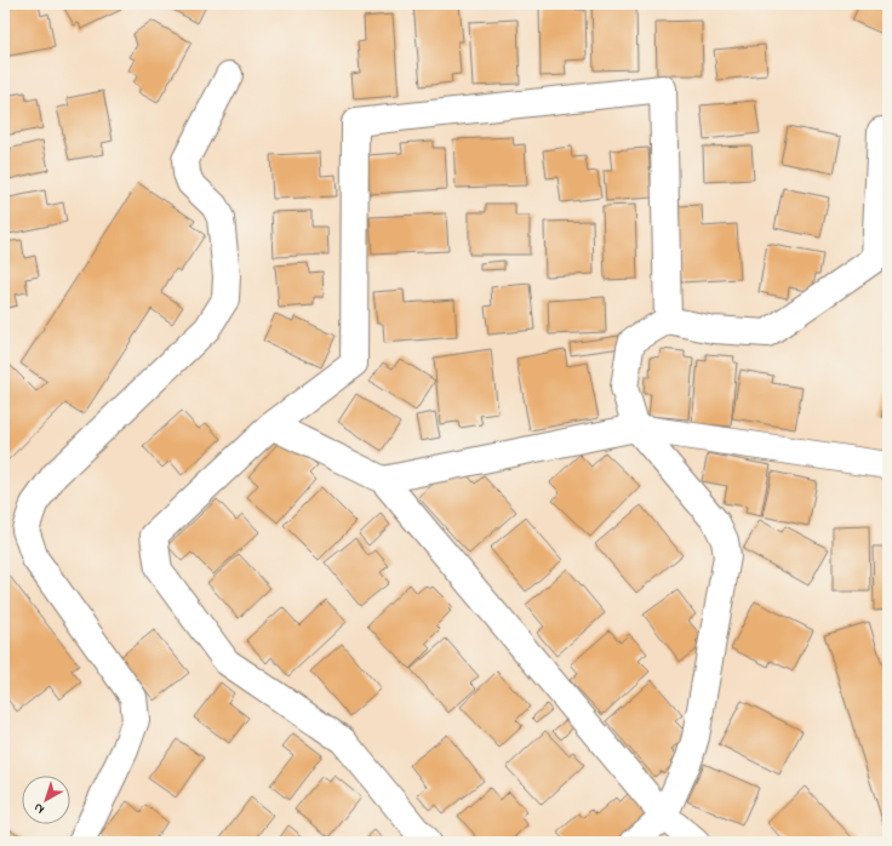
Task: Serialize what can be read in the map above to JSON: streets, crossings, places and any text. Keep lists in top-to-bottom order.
{
  "north": "bottom left"
}
